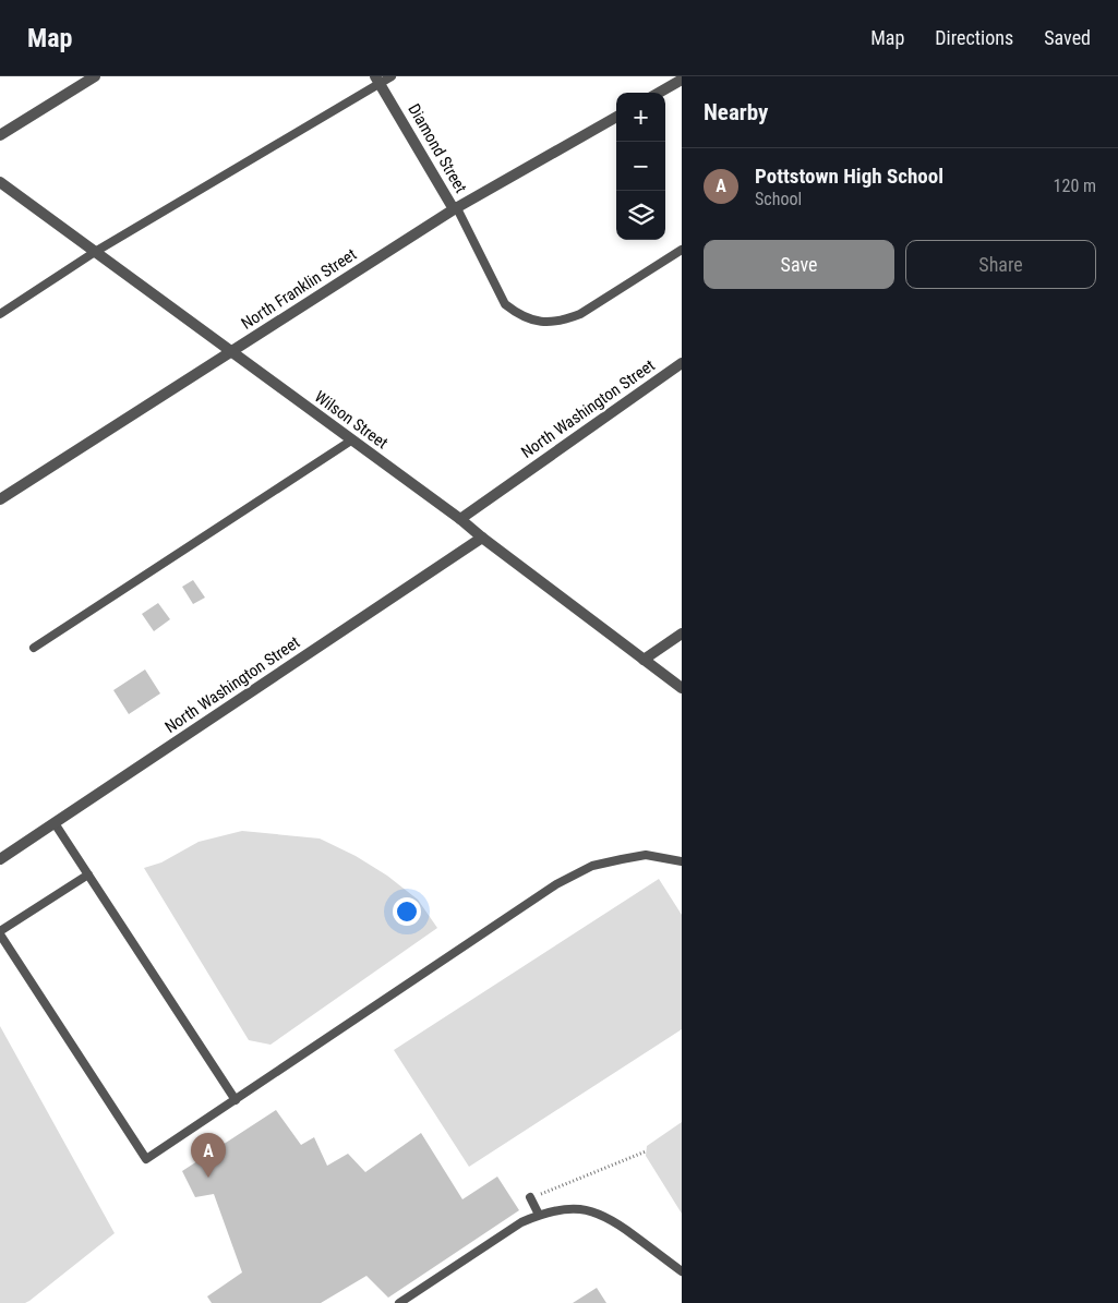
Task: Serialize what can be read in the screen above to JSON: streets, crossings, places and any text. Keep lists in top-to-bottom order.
{
  "streets": {
    "street": [
      "Diamond Street",
      "North Franklin Street",
      "North Washington Street",
      "Wilson Street"
    ]
  },
  "crossings": [
    ["Diamond Street", "North Franklin Street"],
    ["North Franklin Street", "Wilson Street"],
    ["North Washington Street", "Wilson Street"]
  ],
  "page": {
    "header": "Map",
    "nav": ["Map", "Directions", "Saved"],
    "heading": "Nearby",
    "map_buttons": ["+", "−"],
    "list": [
      {
        "mark": "A",
        "name": "Pottstown High School",
        "note": "School",
        "value": "120 m"
      }
    ],
    "buttons": ["Save", "Share"],
    "pins": "A"
  }
}
